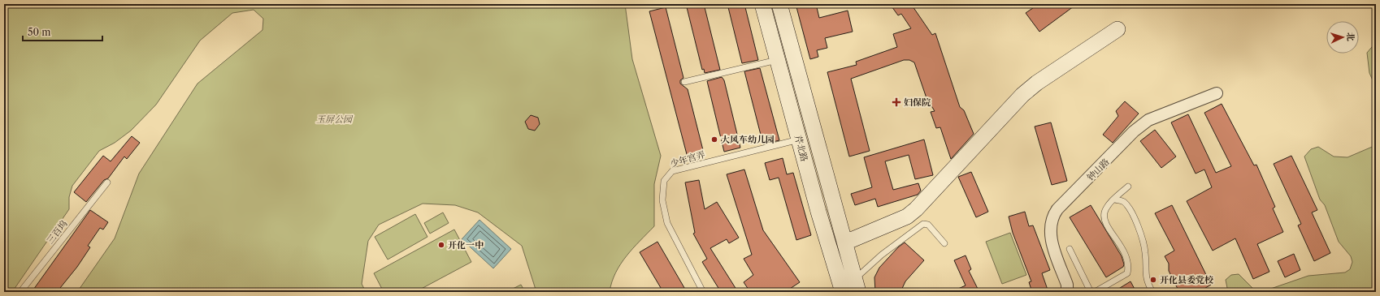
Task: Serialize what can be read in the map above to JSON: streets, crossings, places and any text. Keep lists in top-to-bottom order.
{
  "streets": {
    "main road": ["芹北路"],
    "street": ["钟山路"],
    "lane": ["少年宫弄", "三百坞"]
  },
  "crossings": [
    ["芹北路", "少年宫弄"]
  ],
  "parks": ["玉屏公园"],
  "places": {
    "health": ["妇保院"],
    "other": ["大风车幼儿园", "开化一中", "开化县委党校"]
  },
  "scale_bar": "50 m",
  "north": "right"
}
